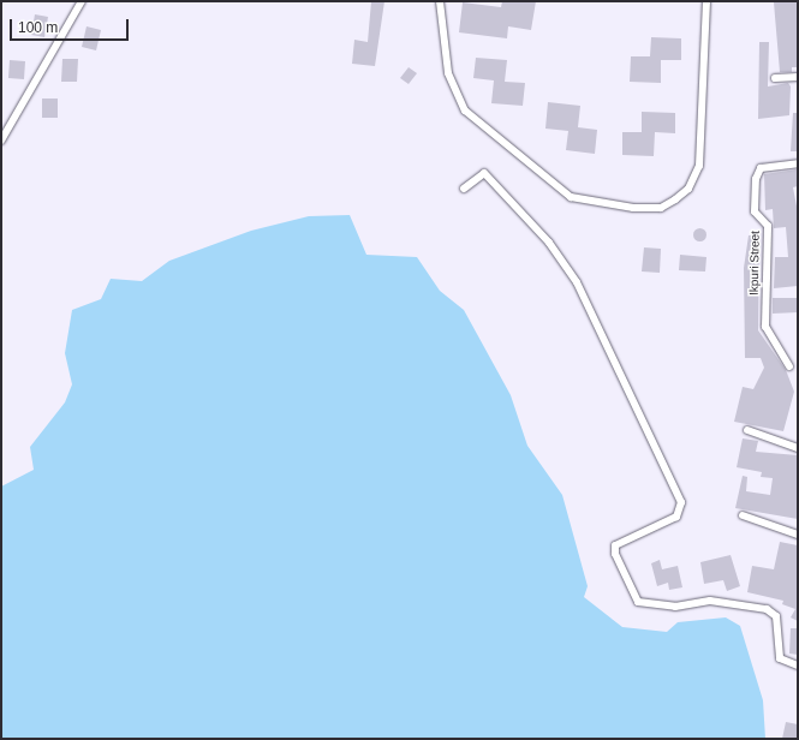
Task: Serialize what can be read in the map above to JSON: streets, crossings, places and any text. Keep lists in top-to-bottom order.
{
  "streets": {
    "street": ["Ikpuri Street"]
  },
  "scale_bar": "100 m"
}
